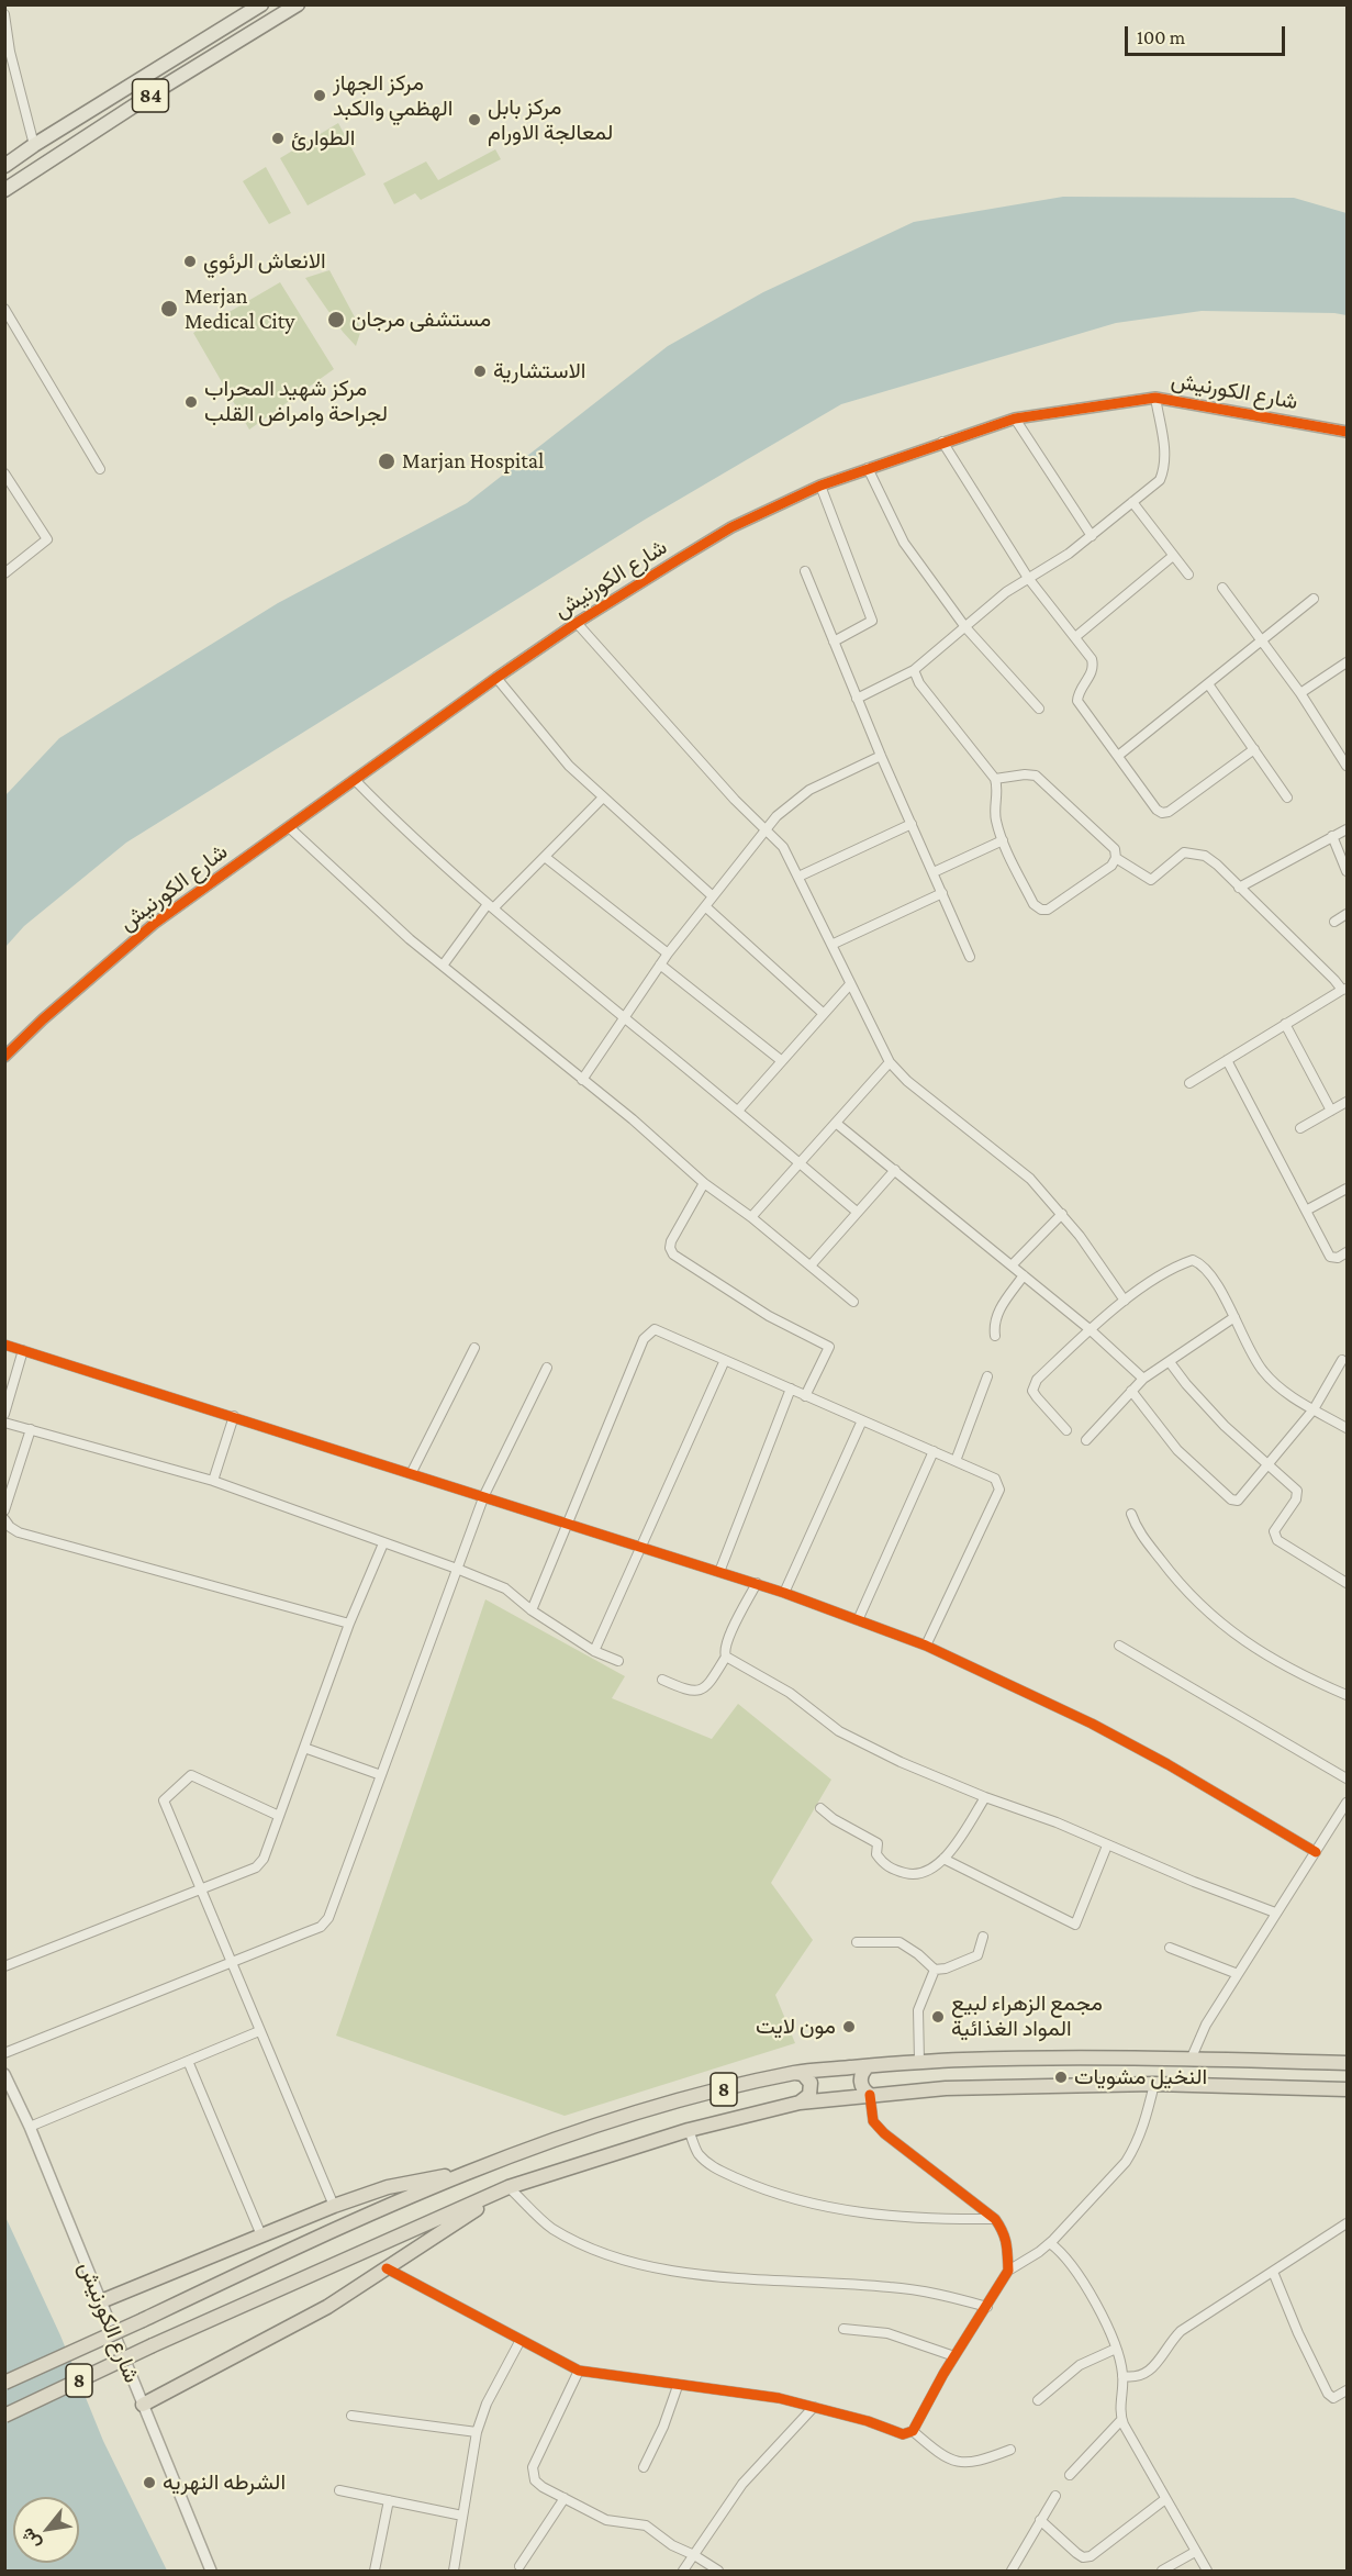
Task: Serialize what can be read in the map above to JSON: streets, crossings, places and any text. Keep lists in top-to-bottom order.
{
  "streets": {
    "highway": ["8"],
    "main road": ["84"],
    "street": ["شارع الكورنيش"]
  },
  "places": [
    "مركز الجهاز الهظمي والكبد",
    "مركز بابل لمعالجة الاورام",
    "الطوارئ",
    "الانعاش الرئوي",
    "Merjan Medical City",
    "مستشفى مرجان",
    "الاستشارية",
    "مركز شهيد المحراب لجراحة وامراض القلب",
    "Marjan Hospital",
    "مجمع الزهراء لبيع المواد الغذائية",
    "مون لايت",
    "النخيل مشويات",
    "الشرطه النهريه"
  ],
  "scale_bar": "100 m",
  "north": "bottom left"
}
